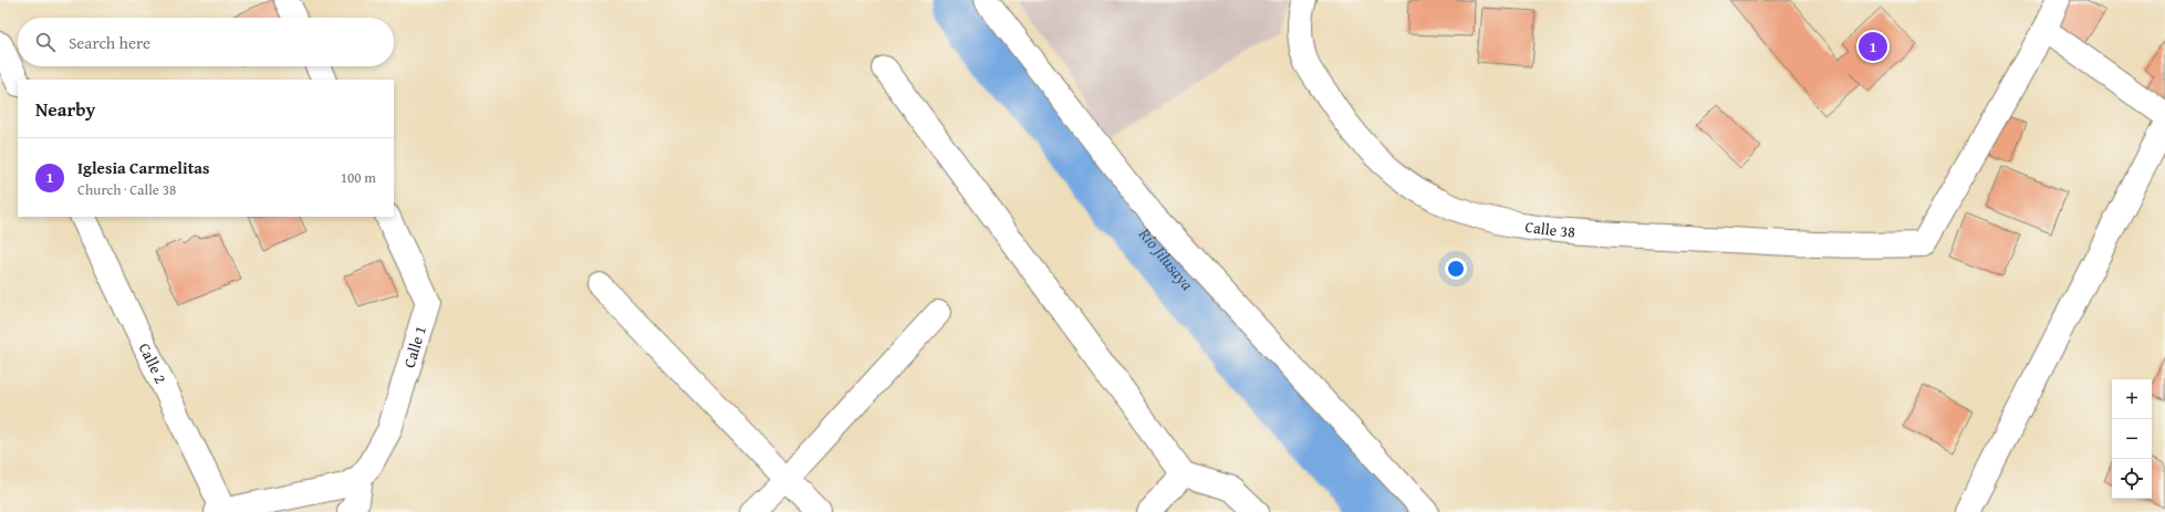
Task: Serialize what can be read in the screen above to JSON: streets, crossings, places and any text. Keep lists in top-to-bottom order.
{
  "streets": {
    "street": ["Calle 38", "Calle 1", "Calle 2"]
  },
  "water": ["Río Jilusaya"],
  "page": {
    "search": "Search here",
    "pins": "1",
    "heading": "Nearby",
    "list": [
      {
        "mark": "1",
        "name": "Iglesia Carmelitas",
        "note": "Church · Calle 38",
        "value": "100 m"
      }
    ],
    "map_buttons": ["+", "−"]
  }
}
